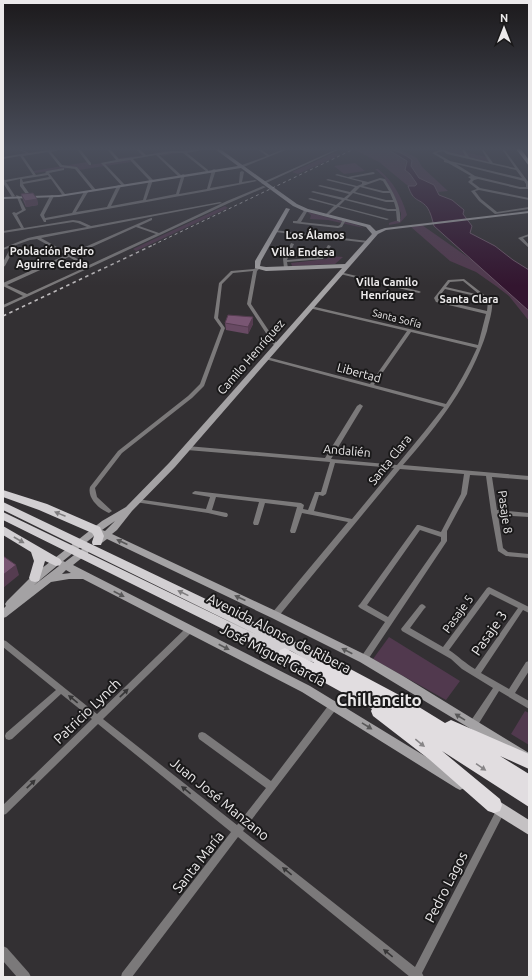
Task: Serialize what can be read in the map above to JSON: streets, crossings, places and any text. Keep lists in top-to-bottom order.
{
  "streets": {
    "highway": ["Avenida Alonso de Ribera"],
    "main road": ["Camilo Henríquez", "José Miguel García"],
    "street": [
      "Santa Sofía",
      "Libertad",
      "Andalién",
      "Santa Clara",
      "Pasaje 8",
      "Pasaje 5",
      "Pasaje 3",
      "Patricio Lynch",
      "Juan José Manzano",
      "Santa María",
      "Pedro Lagos"
    ]
  },
  "crossings": [
    ["Santa Sofía", "Camilo Henríquez"],
    ["Santa Sofía", "Santa Clara"],
    ["Camilo Henríquez", "Libertad"],
    ["Camilo Henríquez", "Andalién"],
    ["Camilo Henríquez", "Avenida Alonso de Ribera"],
    ["Camilo Henríquez", "José Miguel García"],
    ["Libertad", "Santa Clara"],
    ["Andalién", "Santa Clara"],
    ["Andalién", "Pasaje 8"],
    ["Pasaje 5", "Pasaje 3"],
    ["José Miguel García", "Patricio Lynch"],
    ["José Miguel García", "Santa María"],
    ["José Miguel García", "Pedro Lagos"],
    ["Patricio Lynch", "Juan José Manzano"],
    ["Juan José Manzano", "Santa María"],
    ["Juan José Manzano", "Pedro Lagos"]
  ],
  "one_way": ["Patricio Lynch", "Juan José Manzano"],
  "districts": [
    "Los Álamos",
    "Población Pedro Aguirre Cerda",
    "Villa Endesa",
    "Villa Camilo Henríquez",
    "Santa Clara",
    "Chillancito"
  ],
  "north": "top"
}
